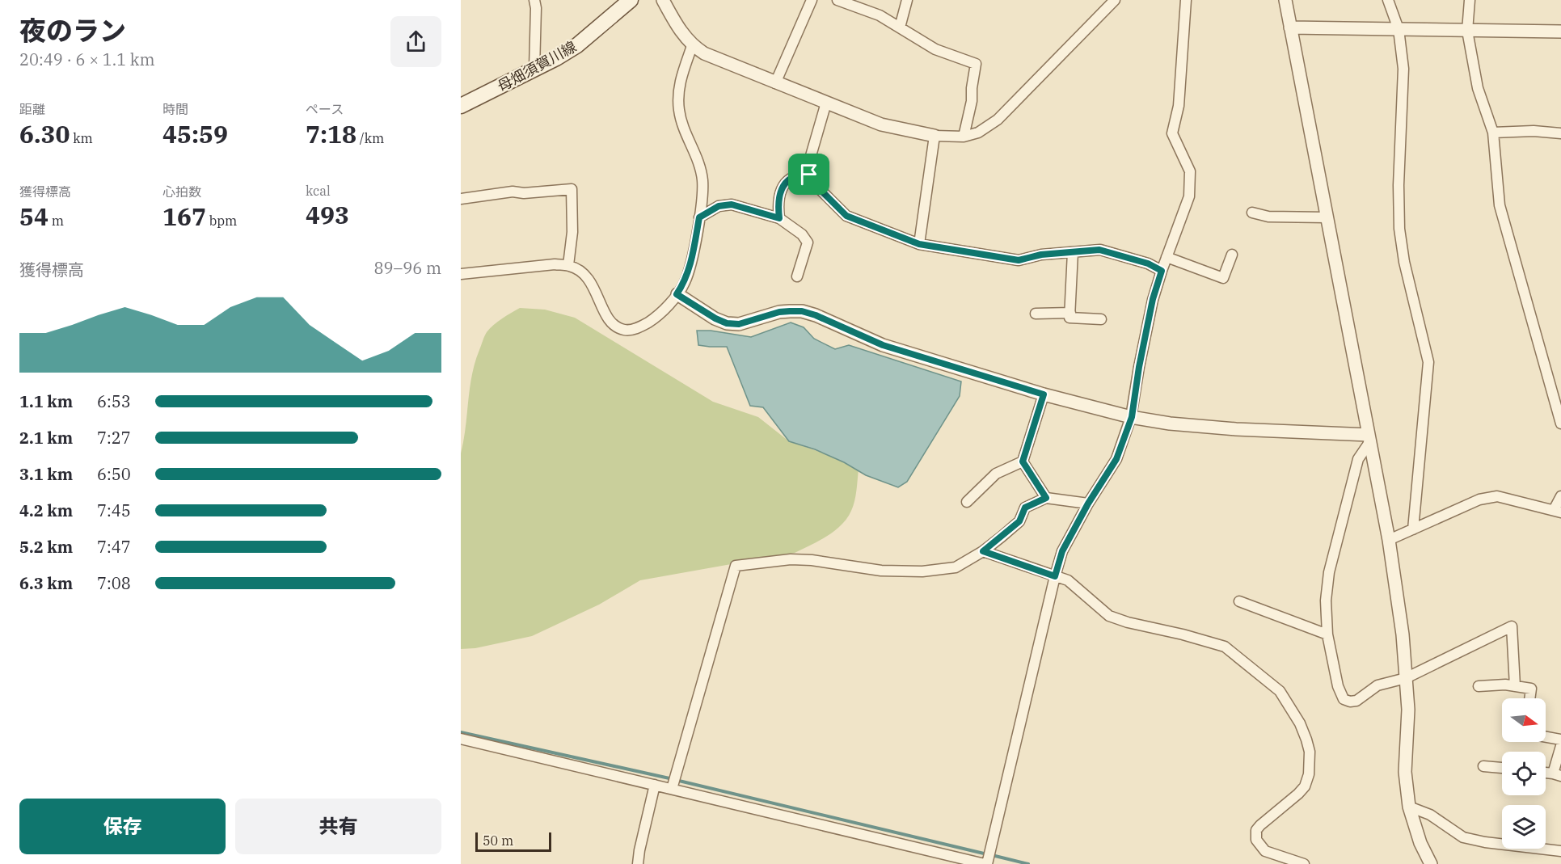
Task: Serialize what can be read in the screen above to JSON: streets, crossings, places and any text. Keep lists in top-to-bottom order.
{
  "streets": {
    "main road": ["母畑須賀川線"]
  },
  "scale_bar": "50 m",
  "north": "right",
  "page": {
    "heading": ["夜のラン", "20:49 · 6 × 1.1 km"],
    "stats": [
      ["距離", "6.30 km"],
      ["時間", "45:59"],
      ["ペース", "7:18 /km"],
      ["獲得標高", "54 m"],
      ["心拍数", "167 bpm"],
      ["kcal", "493"]
    ],
    "chart": ["獲得標高", "89–96 m"],
    "list": [
      {
        "name": "1.1 km",
        "note": "6:53"
      },
      {
        "name": "2.1 km",
        "note": "7:27"
      },
      {
        "name": "3.1 km",
        "note": "6:50"
      },
      {
        "name": "4.2 km",
        "note": "7:45"
      },
      {
        "name": "5.2 km",
        "note": "7:47"
      },
      {
        "name": "6.3 km",
        "note": "7:08"
      }
    ],
    "buttons": ["保存", "共有"],
    "scale": "50 m"
  }
}
